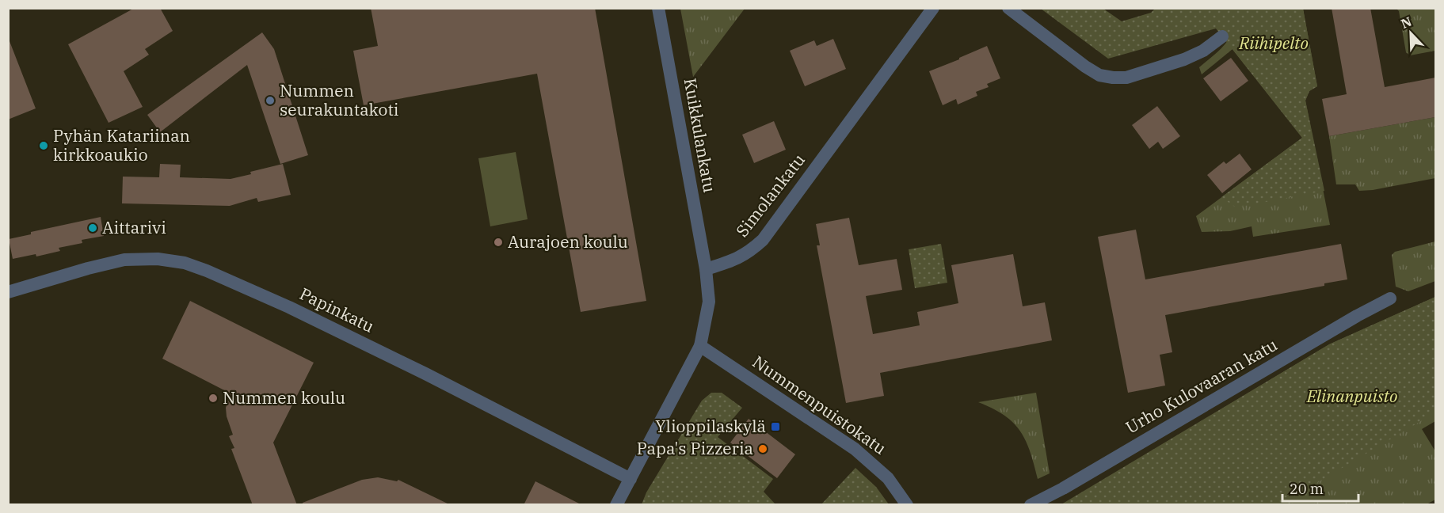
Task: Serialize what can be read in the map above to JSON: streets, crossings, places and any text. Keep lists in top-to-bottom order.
{
  "streets": {
    "street": [
      "Kuikkulankatu",
      "Simolankatu",
      "Papinkatu",
      "Urho Kulovaaran katu",
      "Nummenpuistokatu"
    ]
  },
  "crossings": [
    ["Kuikkulankatu", "Simolankatu"]
  ],
  "parks": ["Riihipelto", "Elinanpuisto"],
  "places": {
    "other": [
      "Nummen seurakuntakoti",
      "Pyhän Katariinan kirkkoaukio",
      "Aittarivi",
      "Aurajoen koulu",
      "Nummen koulu",
      "Papa's Pizzeria"
    ],
    "transit": ["Ylioppilaskylä"]
  },
  "scale_bar": "20 m",
  "north": "top left"
}
